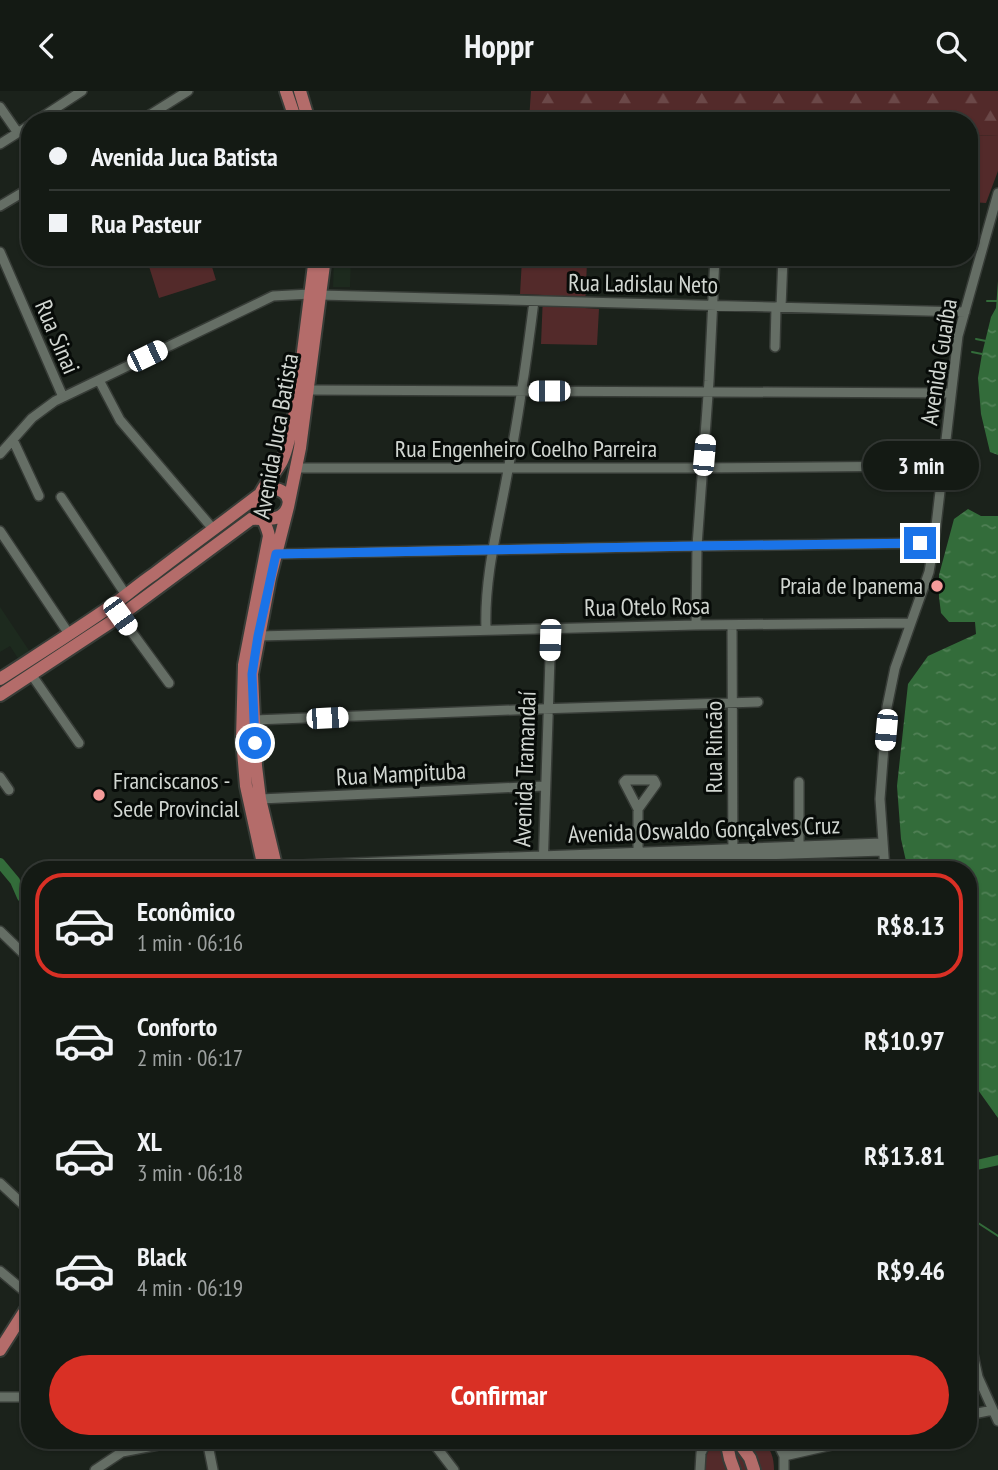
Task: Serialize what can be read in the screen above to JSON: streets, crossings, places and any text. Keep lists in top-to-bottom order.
{
  "streets": {
    "main road": ["Avenida Juca Batista"],
    "street": [
      "Rua Ladislau Neto",
      "Rua Sinai",
      "Avenida Guaíba",
      "Rua Engenheiro Coelho Parreira",
      "Rua Otelo Rosa",
      "Rua Rincão",
      "Avenida Tramandaí",
      "Rua Mampituba",
      "Avenida Oswaldo Gonçalves Cruz"
    ]
  },
  "crossings": [
    ["Rua Ladislau Neto", "Rua Sinai"],
    ["Rua Ladislau Neto", "Avenida Guaíba"],
    ["Rua Ladislau Neto", "Avenida Juca Batista"],
    ["Avenida Guaíba", "Rua Engenheiro Coelho Parreira"],
    ["Avenida Guaíba", "Rua Otelo Rosa"],
    ["Avenida Guaíba", "Avenida Oswaldo Gonçalves Cruz"],
    ["Avenida Juca Batista", "Rua Engenheiro Coelho Parreira"],
    ["Avenida Juca Batista", "Rua Otelo Rosa"],
    ["Avenida Juca Batista", "Rua Mampituba"],
    ["Rua Otelo Rosa", "Rua Rincão"],
    ["Rua Otelo Rosa", "Avenida Tramandaí"],
    ["Rua Rincão", "Avenida Oswaldo Gonçalves Cruz"],
    ["Avenida Tramandaí", "Rua Mampituba"]
  ],
  "places": ["Praia de Ipanema", "Franciscanos - Sede Provincial"],
  "page": {
    "header": "Hoppr",
    "banner": ["Avenida Juca Batista", "Rua Pasteur"],
    "bubble": "3 min",
    "list": [
      {
        "name": "Econômico",
        "note": "1 min · 06:16",
        "value": "R$8.13"
      },
      {
        "name": "Conforto",
        "note": "2 min · 06:17",
        "value": "R$10.97"
      },
      {
        "name": "XL",
        "note": "3 min · 06:18",
        "value": "R$13.81"
      },
      {
        "name": "Black",
        "note": "4 min · 06:19",
        "value": "R$9.46"
      }
    ],
    "buttons": "Confirmar"
  }
}
